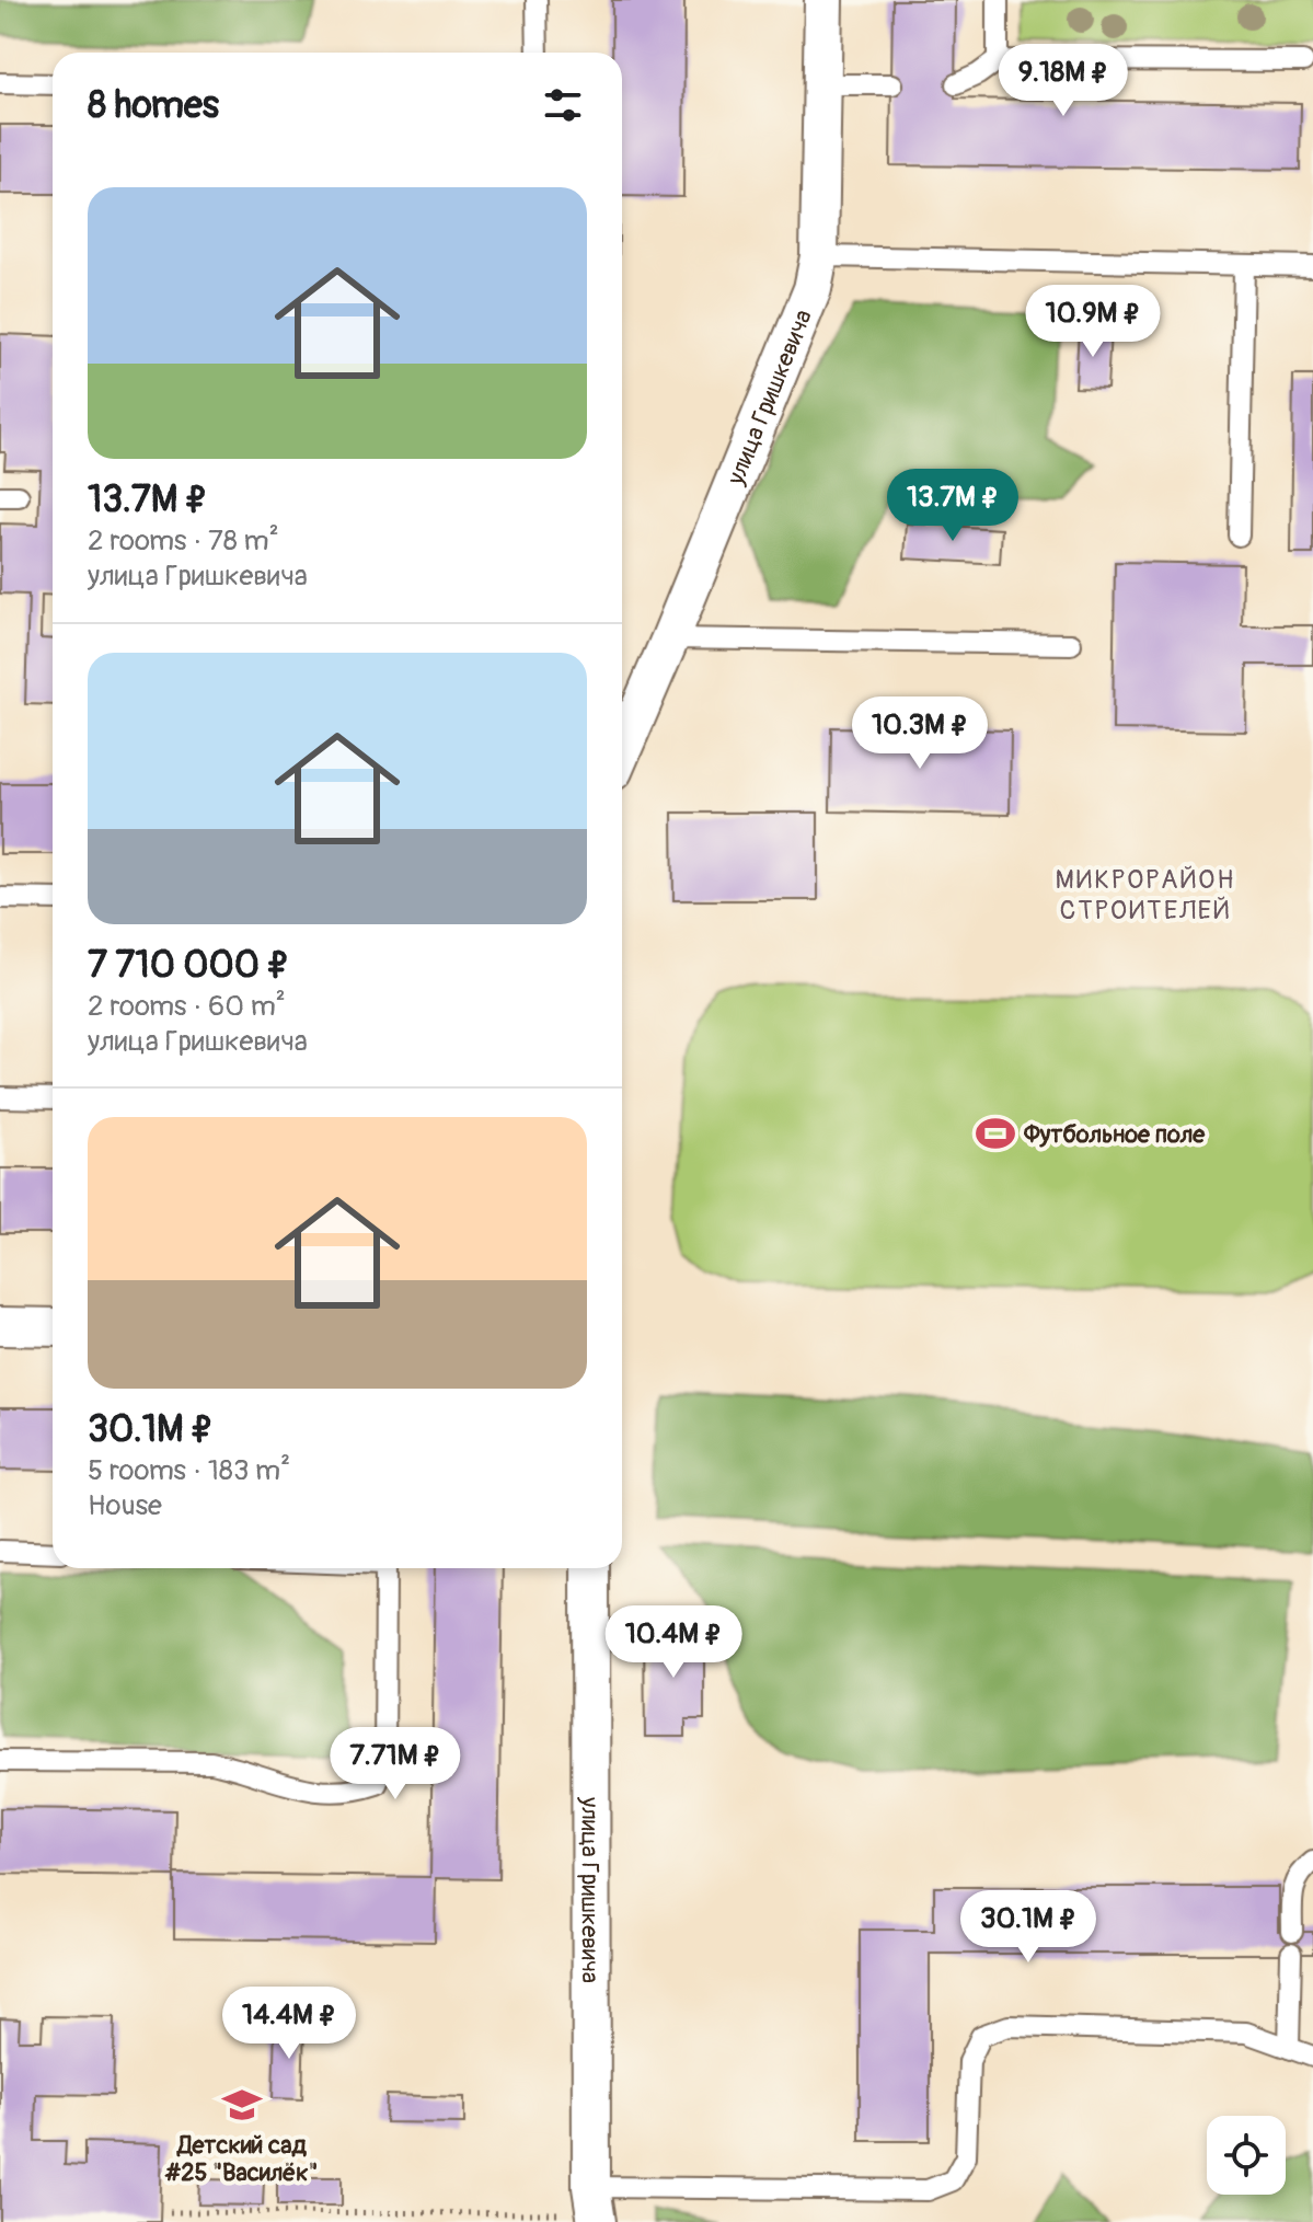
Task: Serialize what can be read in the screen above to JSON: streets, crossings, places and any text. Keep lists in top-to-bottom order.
{
  "streets": {
    "street": ["улица Гришкевича"]
  },
  "districts": ["МИКРОРАЙОН СТРОИТЕЛЕЙ"],
  "places": {
    "sports": ["Футбольное поле"],
    "school or university": ["Детский сад #25 \"Василёк\""]
  },
  "page": {
    "price": [
      "9.18M ₽",
      "10.9M ₽",
      "13.7M ₽",
      "10.3M ₽",
      "10.4M ₽",
      "7.71M ₽",
      "30.1M ₽",
      "14.4M ₽"
    ],
    "heading": "8 homes",
    "list": [
      {
        "name": "13.7M ₽",
        "note": "2 rooms · 78 m² · улица Гришкевича"
      },
      {
        "name": "7 710 000 ₽",
        "note": "2 rooms · 60 m² · улица Гришкевича"
      },
      {
        "name": "30.1M ₽",
        "note": "5 rooms · 183 m² · House"
      }
    ]
  }
}
